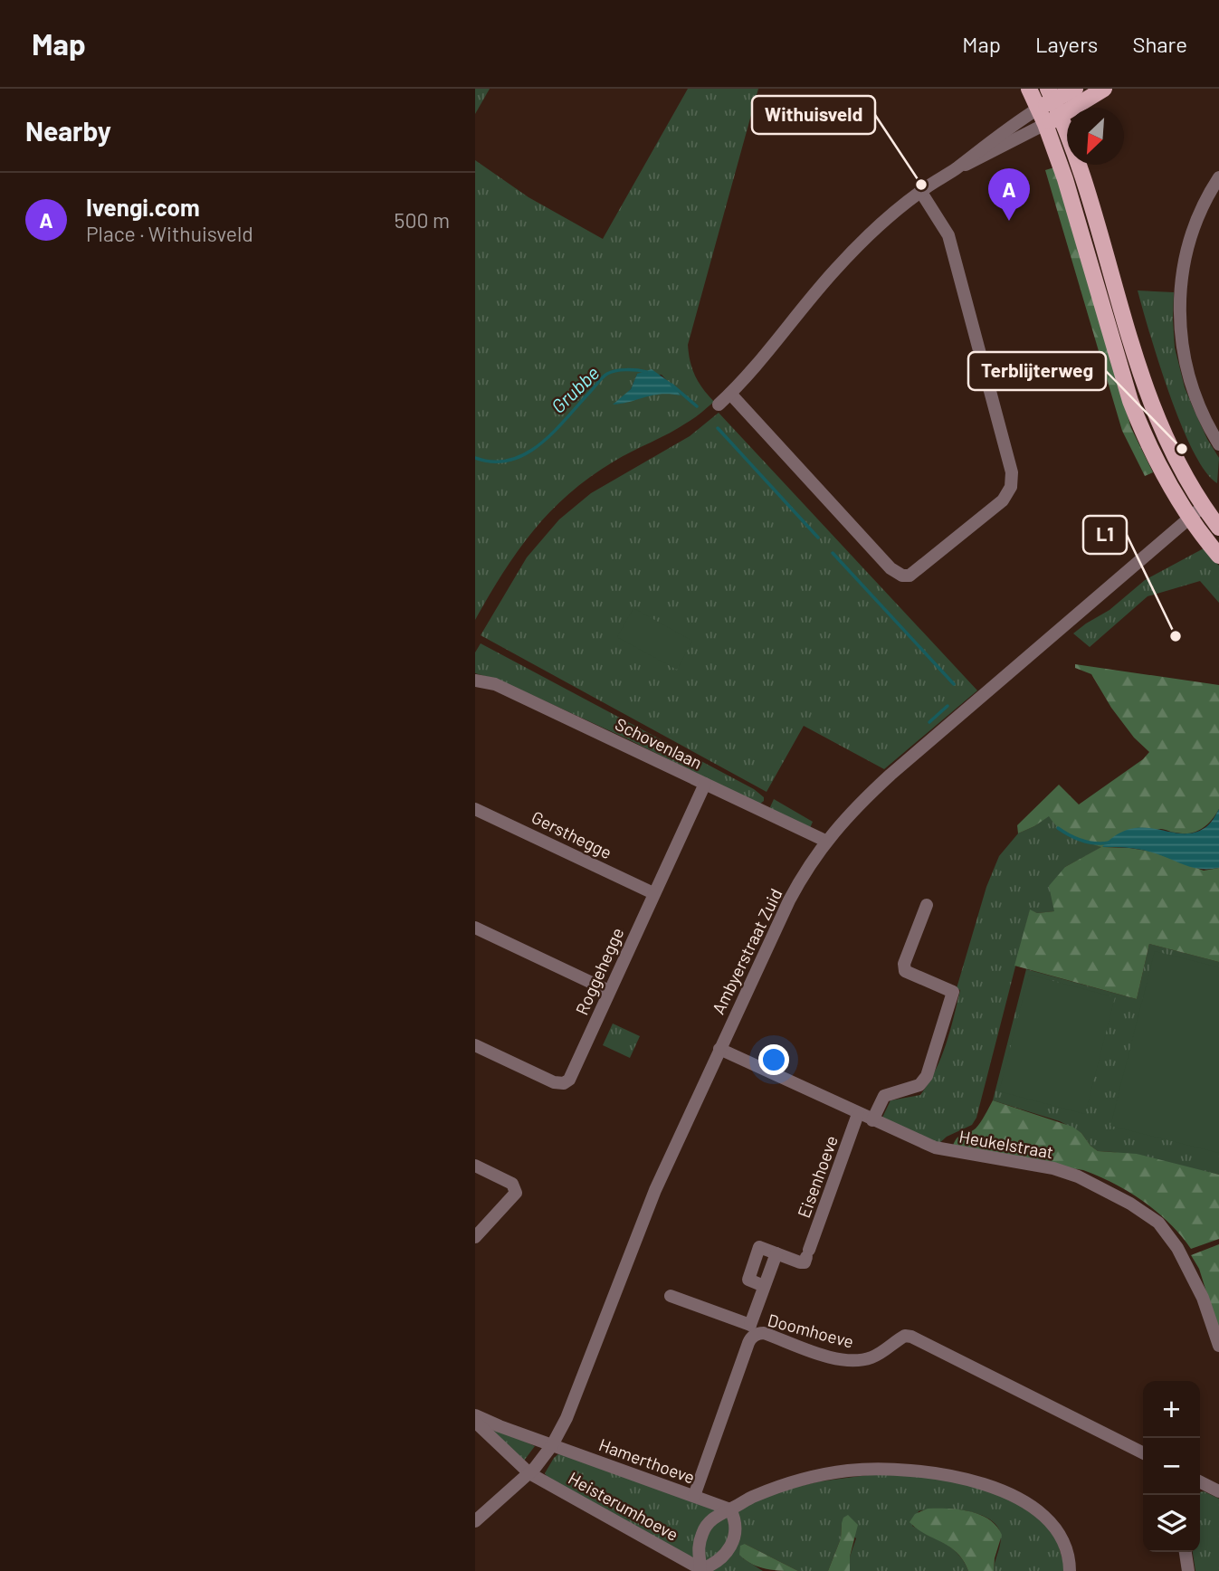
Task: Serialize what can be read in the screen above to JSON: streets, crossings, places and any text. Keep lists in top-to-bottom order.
{
  "streets": {
    "street": [
      "Schovenlaan",
      "Gersthegge",
      "Ambyerstraat Zuid",
      "Roggehegge",
      "Heukelstraat",
      "Eisenhoeve",
      "Doomhoeve",
      "Hamerthoeve",
      "Heisterumhoeve"
    ]
  },
  "crossings": [
    ["Schovenlaan", "Ambyerstraat Zuid"],
    ["Schovenlaan", "Roggehegge"],
    ["Gersthegge", "Roggehegge"],
    ["Ambyerstraat Zuid", "Heukelstraat"],
    ["Ambyerstraat Zuid", "Hamerthoeve"],
    ["Ambyerstraat Zuid", "Heisterumhoeve"],
    ["Heukelstraat", "Eisenhoeve"],
    ["Eisenhoeve", "Doomhoeve"],
    ["Doomhoeve", "Hamerthoeve"]
  ],
  "water": ["Grubbe"],
  "places": ["Withuisveld", "Terblijterweg", "L1"],
  "north": "bottom left",
  "page": {
    "header": "Map",
    "nav": ["Map", "Layers", "Share"],
    "heading": "Nearby",
    "pins": "A",
    "list": [
      {
        "mark": "A",
        "name": "Ivengi.com",
        "note": "Place · Withuisveld",
        "value": "500 m"
      }
    ],
    "map_buttons": ["+", "−"]
  }
}
